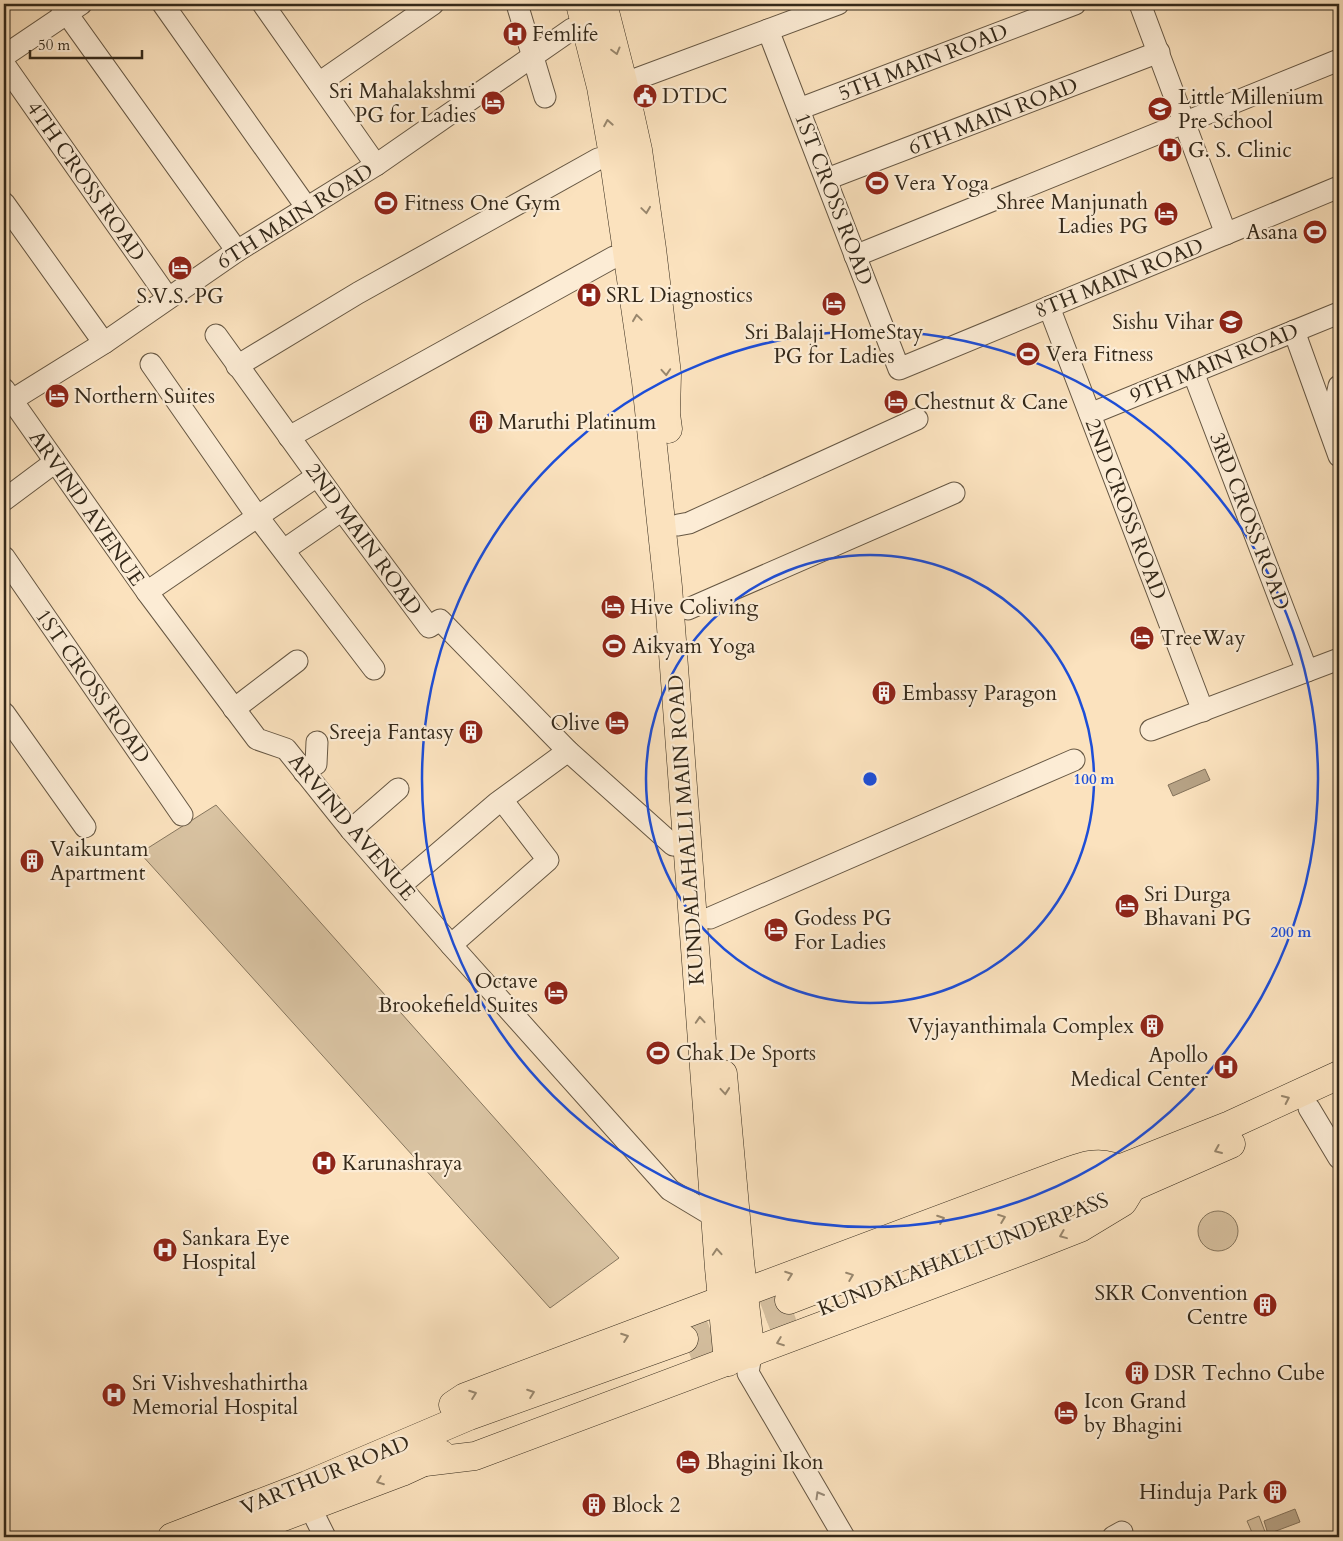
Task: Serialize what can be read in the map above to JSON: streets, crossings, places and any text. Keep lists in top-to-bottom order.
{
  "streets": {
    "main road": ["KUNDALAHALLI MAIN ROAD", "KUNDALAHALLI UNDERPASS", "VARTHUR ROAD"],
    "street": [
      "5TH MAIN ROAD",
      "6TH MAIN ROAD",
      "4TH CROSS ROAD",
      "1ST CROSS ROAD",
      "8TH MAIN ROAD",
      "9TH MAIN ROAD",
      "ARVIND AVENUE",
      "2ND CROSS ROAD",
      "3RD CROSS ROAD",
      "2ND MAIN ROAD"
    ]
  },
  "crossings": [
    ["5TH MAIN ROAD", "1ST CROSS ROAD"],
    ["6TH MAIN ROAD", "4TH CROSS ROAD"],
    ["6TH MAIN ROAD", "1ST CROSS ROAD"],
    ["6TH MAIN ROAD", "ARVIND AVENUE"],
    ["6TH MAIN ROAD", "KUNDALAHALLI MAIN ROAD"],
    ["1ST CROSS ROAD", "8TH MAIN ROAD"],
    ["8TH MAIN ROAD", "2ND CROSS ROAD"],
    ["9TH MAIN ROAD", "2ND CROSS ROAD"],
    ["9TH MAIN ROAD", "3RD CROSS ROAD"],
    ["ARVIND AVENUE", "KUNDALAHALLI MAIN ROAD"],
    ["2ND MAIN ROAD", "KUNDALAHALLI MAIN ROAD"]
  ],
  "places": {
    "hospital": [
      "Femlife",
      "G. S. Clinic",
      "SRL Diagnostics",
      "Apollo Medical Center",
      "Karunashraya",
      "Sankara Eye Hospital",
      "Sri Vishveshathirtha Memorial Hospital"
    ],
    "public building": ["DTDC"],
    "hotel": [
      "Sri Mahalakshmi PG for Ladies",
      "Shree Manjunath Ladies PG",
      "S.V.S. PG",
      "Sri Balaji HomeStay PG for Ladies",
      "Northern Suites",
      "Chestnut & Cane",
      "Hive Coliving",
      "TreeWay",
      "Olive",
      "Sri Durga Bhavani PG",
      "Godess PG For Ladies",
      "Octave Brookefield Suites",
      "Icon Grand by Bhagini",
      "Bhagini Ikon"
    ],
    "school or university": ["Little Millenium Pre School", "Sishu Vihar"],
    "sports": [
      "Vera Yoga",
      "Fitness One Gym",
      "Asana",
      "Vera Fitness",
      "Aikyam Yoga",
      "Chak De Sports"
    ],
    "building": [
      "Maruthi Platinum",
      "Embassy Paragon",
      "Sreeja Fantasy",
      "Vaikuntam Apartment",
      "Vyjayanthimala Complex",
      "SKR Convention Centre",
      "DSR Techno Cube",
      "Hinduja Park",
      "Block 2"
    ]
  },
  "scale_bar": "50 m",
  "rings": ["100 m", "200 m"]
}
